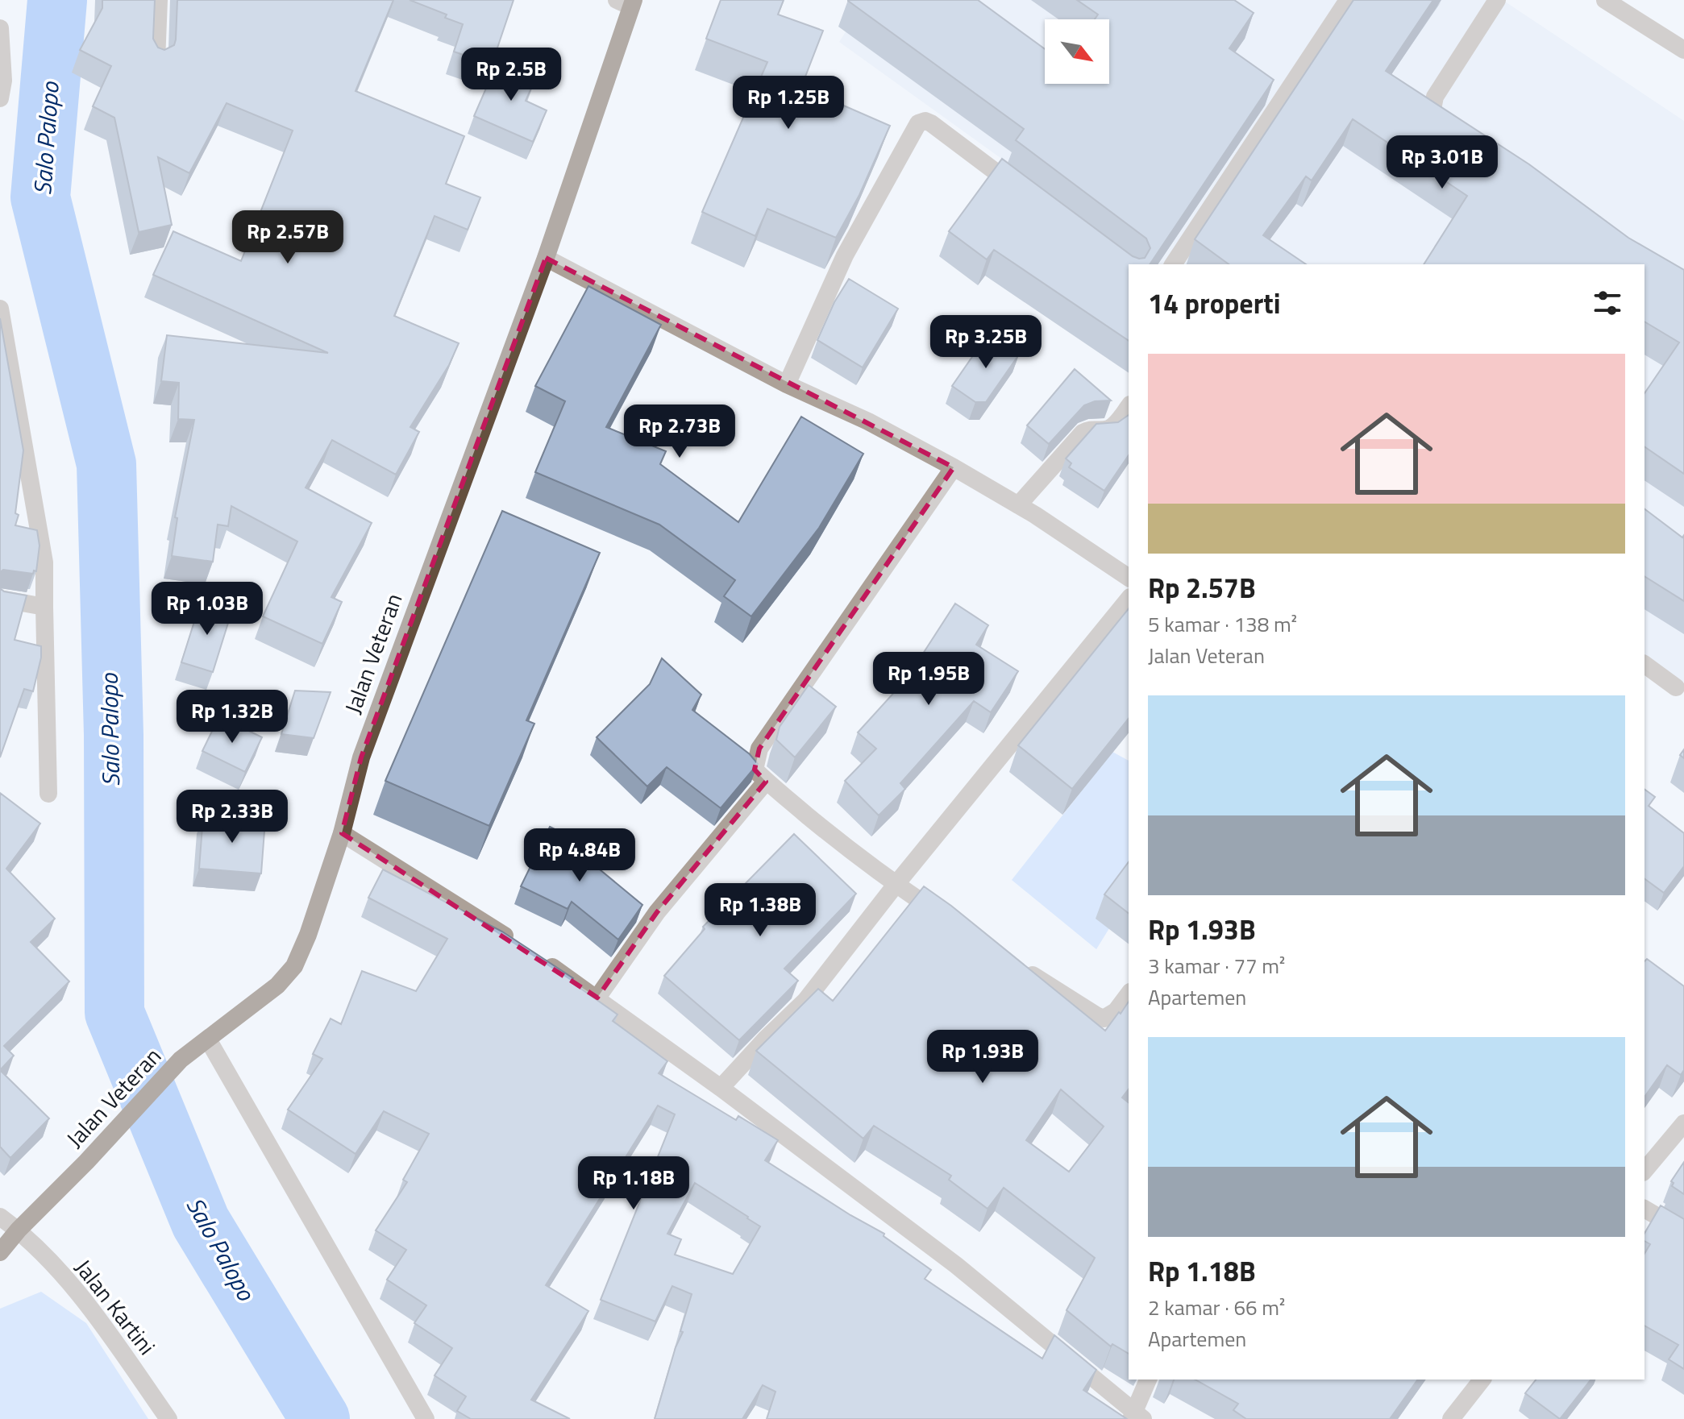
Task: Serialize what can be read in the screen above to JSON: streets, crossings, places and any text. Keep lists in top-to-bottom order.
{
  "streets": {
    "highway": ["Jalan Veteran"],
    "street": ["Jalan Kartini"]
  },
  "crossings": [
    ["Jalan Veteran", "Jalan Kartini"]
  ],
  "water": ["Salo Palopo"],
  "north": "bottom right",
  "page": {
    "price": [
      "Rp 2.5B",
      "Rp 1.25B",
      "Rp 3.01B",
      "Rp 2.57B",
      "Rp 3.25B",
      "Rp 2.73B",
      "Rp 1.03B",
      "Rp 1.95B",
      "Rp 1.32B",
      "Rp 2.33B",
      "Rp 4.84B",
      "Rp 1.38B",
      "Rp 1.93B",
      "Rp 1.18B"
    ],
    "heading": "14 properti",
    "list": [
      {
        "name": "Rp 2.57B",
        "note": "5 kamar · 138 m² · Jalan Veteran"
      },
      {
        "name": "Rp 1.93B",
        "note": "3 kamar · 77 m² · Apartemen"
      },
      {
        "name": "Rp 1.18B",
        "note": "2 kamar · 66 m² · Apartemen"
      }
    ]
  }
}
